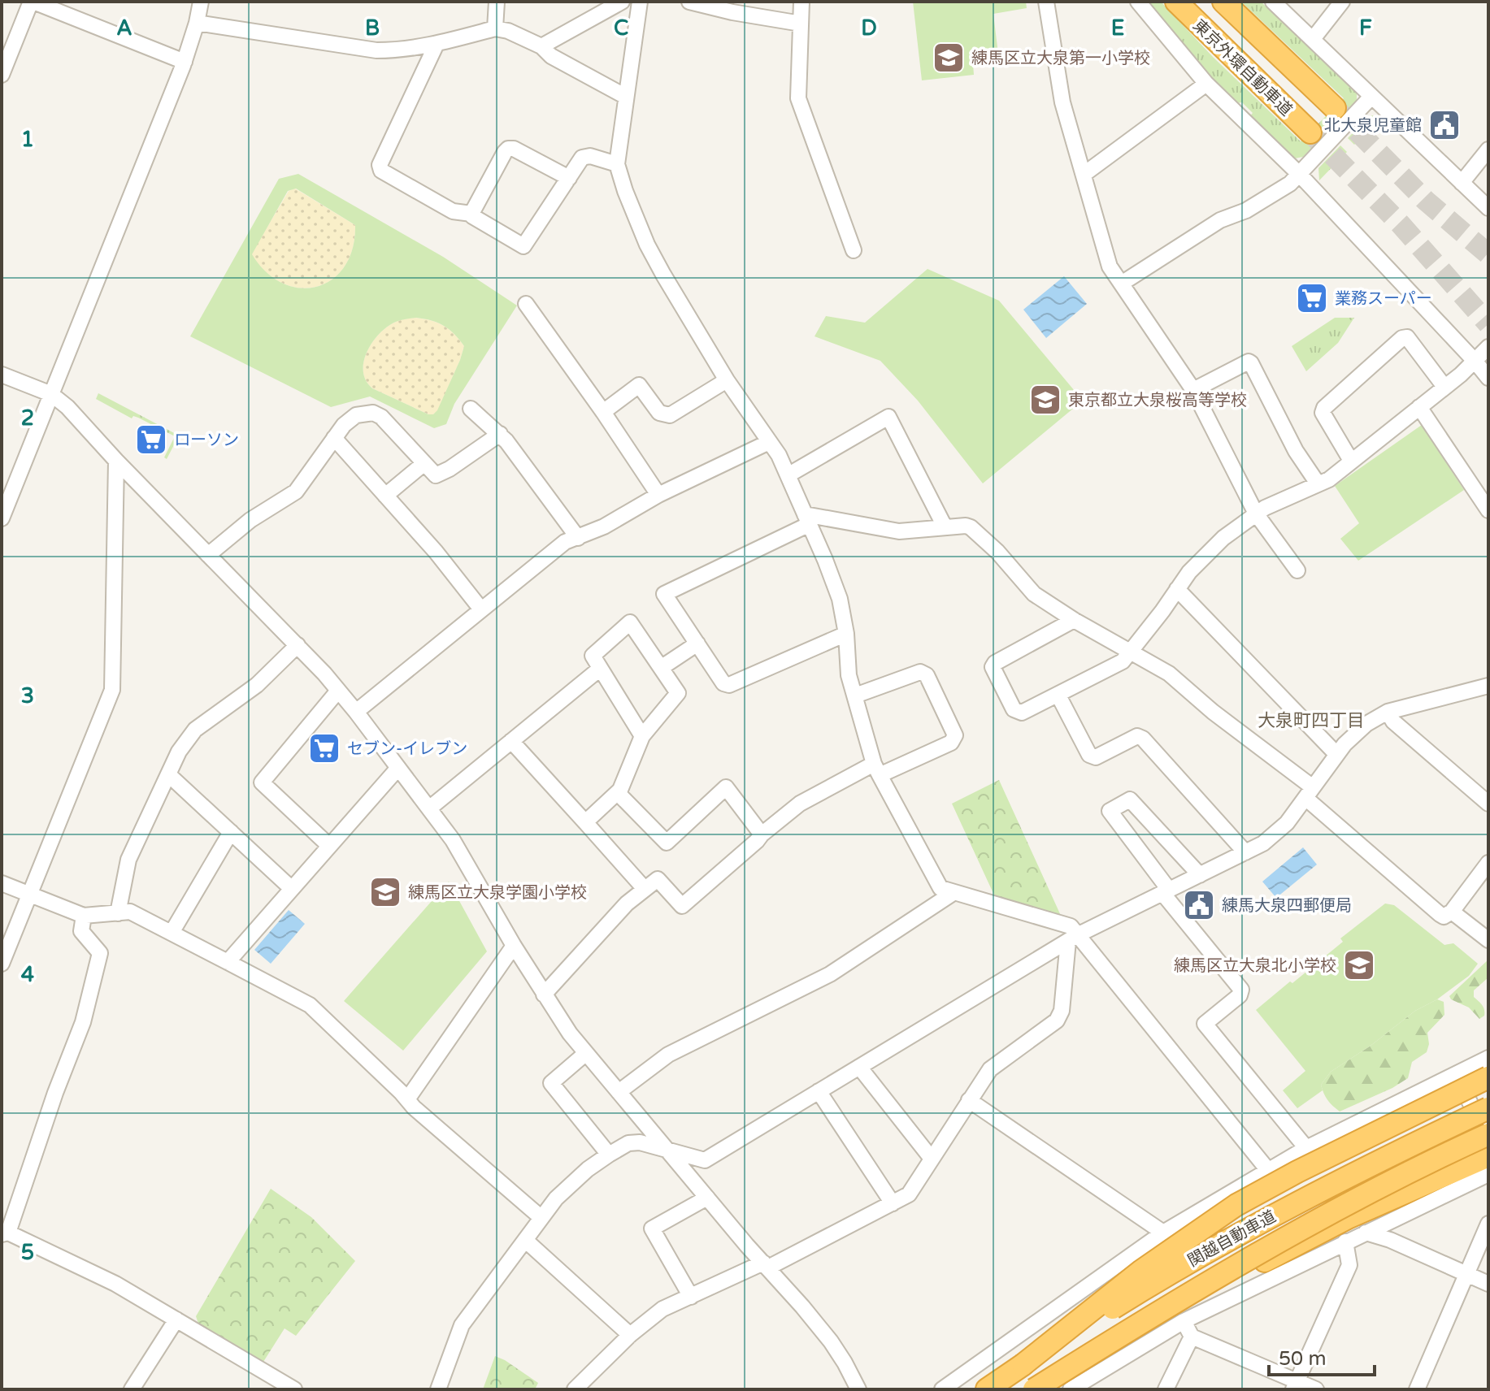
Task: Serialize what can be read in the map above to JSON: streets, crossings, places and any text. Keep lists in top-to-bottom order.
{
  "streets": {
    "highway": ["東京外環自動車道", "関越自動車道"]
  },
  "districts": ["大泉町四丁目"],
  "places": {
    "school or university": [
      "練馬区立大泉第一小学校",
      "東京都立大泉桜高等学校",
      "練馬区立大泉学園小学校",
      "練馬区立大泉北小学校"
    ],
    "public building": ["北大泉児童館", "練馬大泉四郵便局"],
    "supermarket": ["業務スーパー", "ローソン", "セブン-イレブン"]
  },
  "scale_bar": "50 m",
  "grid": {
    "columns": [
      "A",
      "B",
      "C",
      "D",
      "E",
      "F"
    ],
    "rows": [
      "1",
      "2",
      "3",
      "4",
      "5"
    ]
  }
}
